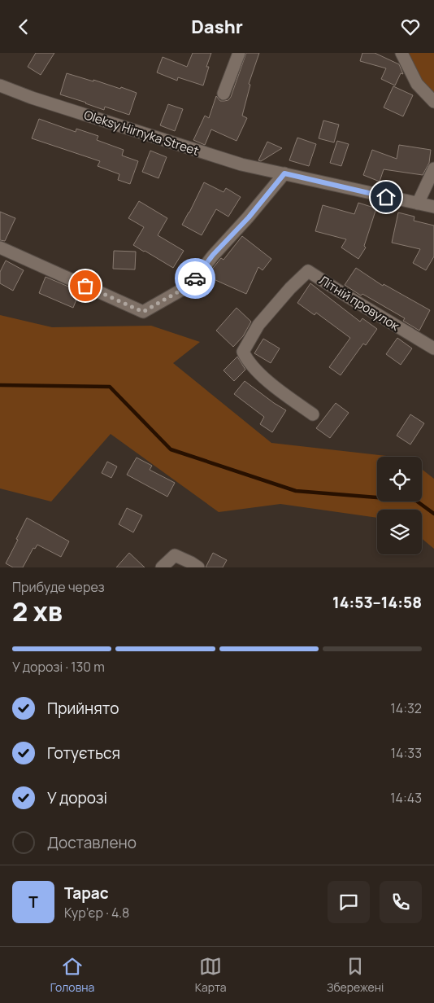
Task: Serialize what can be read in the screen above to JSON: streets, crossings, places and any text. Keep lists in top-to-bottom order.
{
  "streets": {
    "street": ["Oleksy Hirnyka Street", "Літній провулок"]
  },
  "page": {
    "header": "Dashr",
    "heading": ["2 хв", "Прибуде через", "14:53–14:58"],
    "panel": ["Тарас", "Кур’єр · 4.8"],
    "bar": "У дорозі · 130 m",
    "list": [
      ["Прийнято", "14:32"],
      ["Готується", "14:33"],
      ["У дорозі", "14:43"],
      "Доставлено"
    ],
    "round": "Т",
    "tabs": ["Головна", "Карта", "Збережені"]
  }
}
